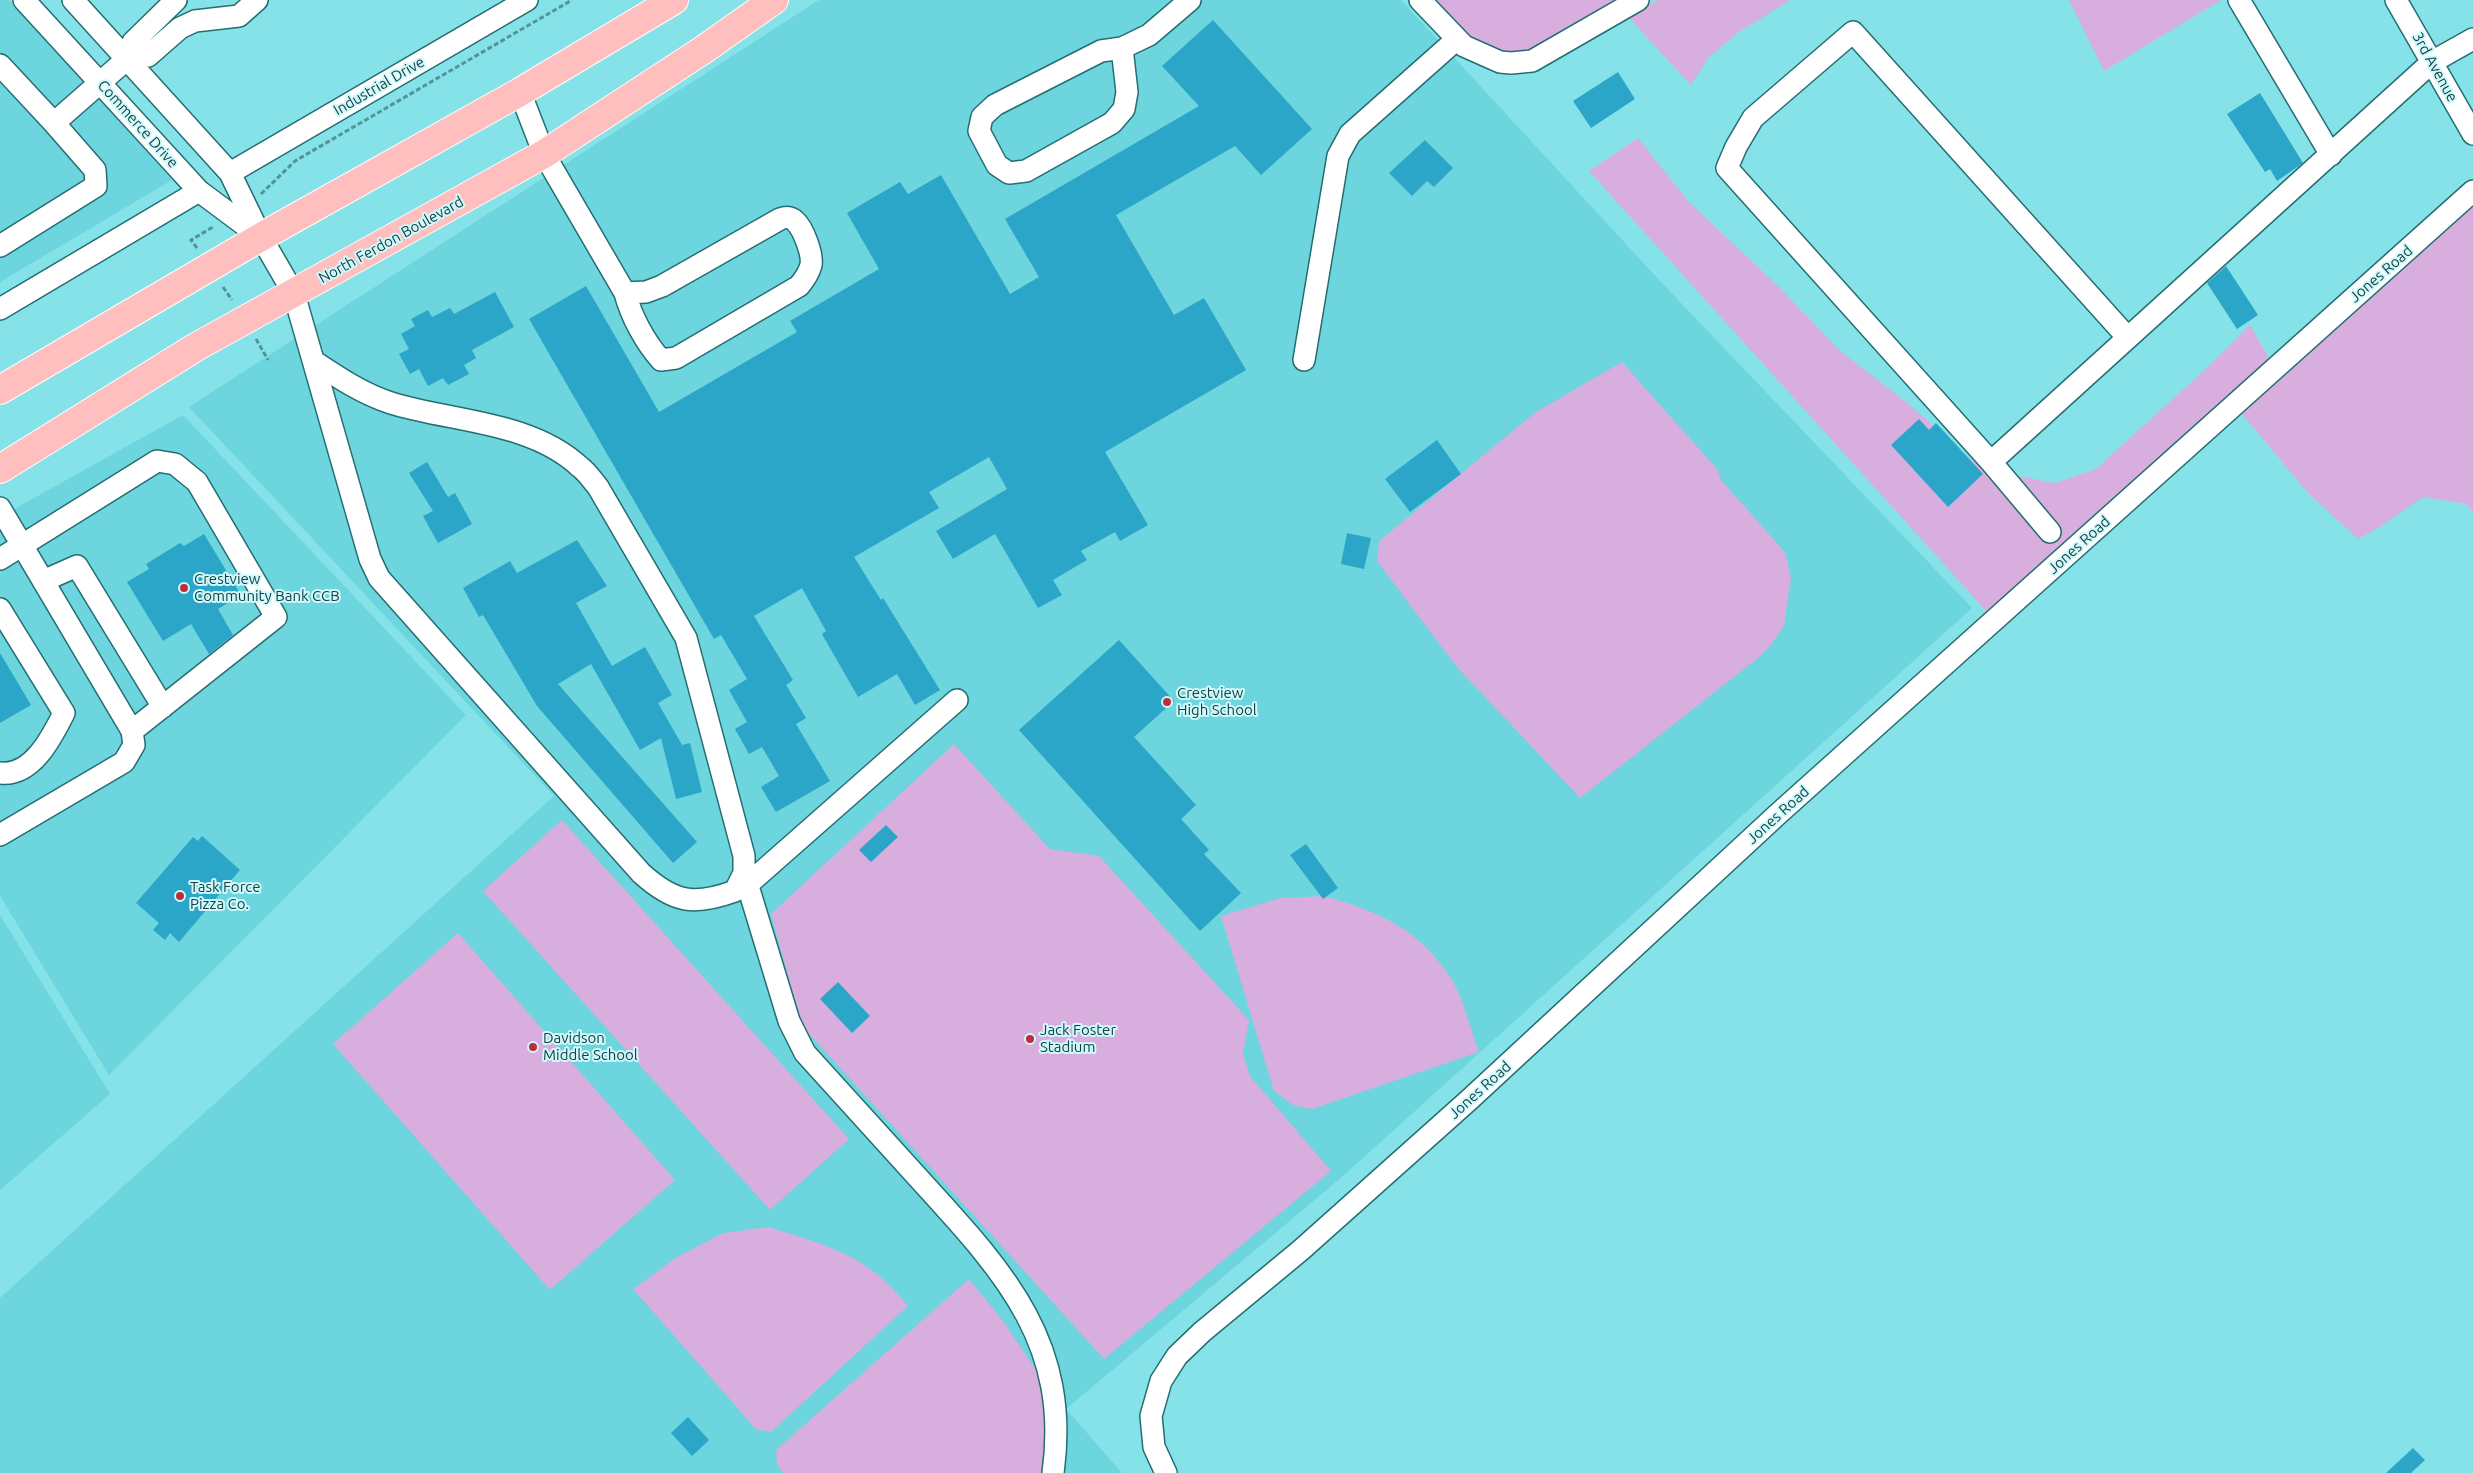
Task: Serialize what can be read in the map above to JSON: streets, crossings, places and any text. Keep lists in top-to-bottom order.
{
  "streets": {
    "main road": ["North Ferdon Boulevard"],
    "street": [
      "3rd Avenue",
      "Industrial Drive",
      "Commerce Drive",
      "Jones Road"
    ]
  },
  "crossings": [
    ["Industrial Drive", "Commerce Drive"],
    ["Commerce Drive", "North Ferdon Boulevard"]
  ],
  "places": [
    "Crestview Community Bank CCB",
    "Crestview High School",
    "Task Force Pizza Co.",
    "Jack Foster Stadium",
    "Davidson Middle School"
  ]
}
